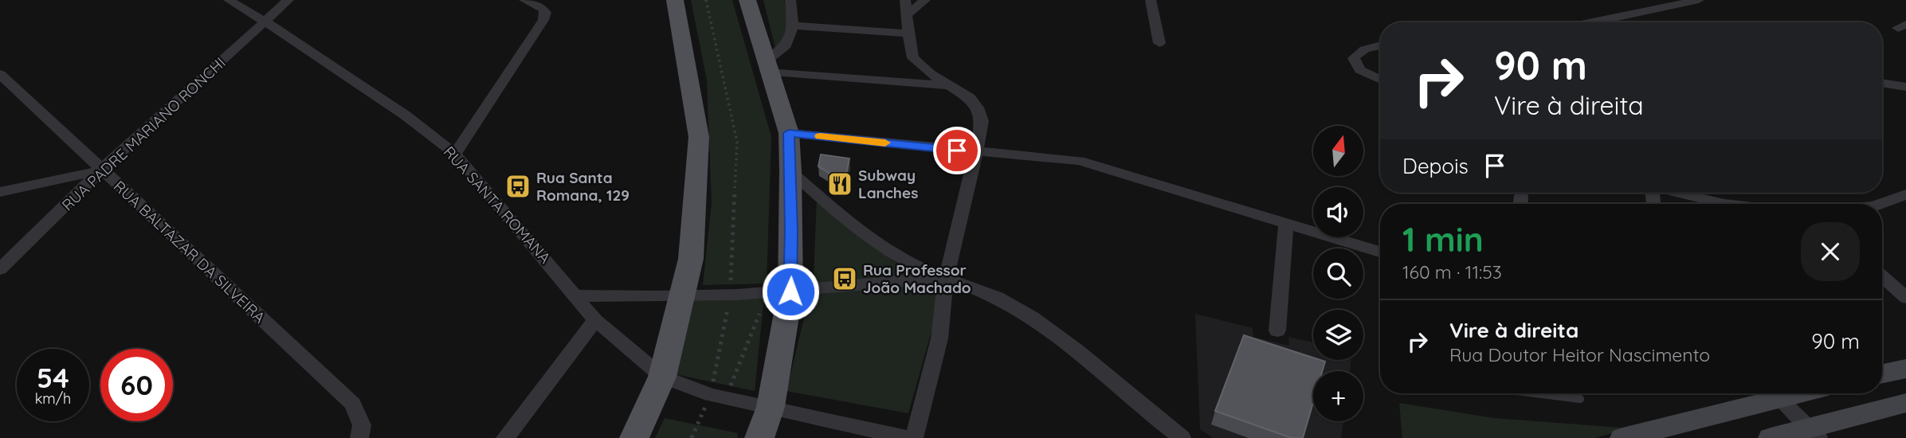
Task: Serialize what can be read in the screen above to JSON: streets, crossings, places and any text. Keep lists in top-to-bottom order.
{
  "streets": {
    "street": ["RUA PADRE MARIANO RONCHI", "RUA SANTA ROMANA", "RUA BALTAZAR DA SILVEIRA"]
  },
  "crossings": [
    ["RUA PADRE MARIANO RONCHI", "RUA SANTA ROMANA"],
    ["RUA PADRE MARIANO RONCHI", "RUA BALTAZAR DA SILVEIRA"]
  ],
  "places": {
    "restaurant": ["Subway Lanches"],
    "bus stop": ["Rua Santa Romana, 129", "Rua Professor João Machado"]
  },
  "north": "top",
  "page": {
    "turn": ["90 m", "Vire à direita"],
    "map_buttons": "+",
    "then": "Depois",
    "heading": ["1 min", "160 m · 11:53"],
    "list": [
      {
        "name": "Vire à direita",
        "note": "Rua Doutor Heitor Nascimento",
        "value": "90 m"
      }
    ],
    "speed": "54 km/h",
    "limit": "60"
  }
}
